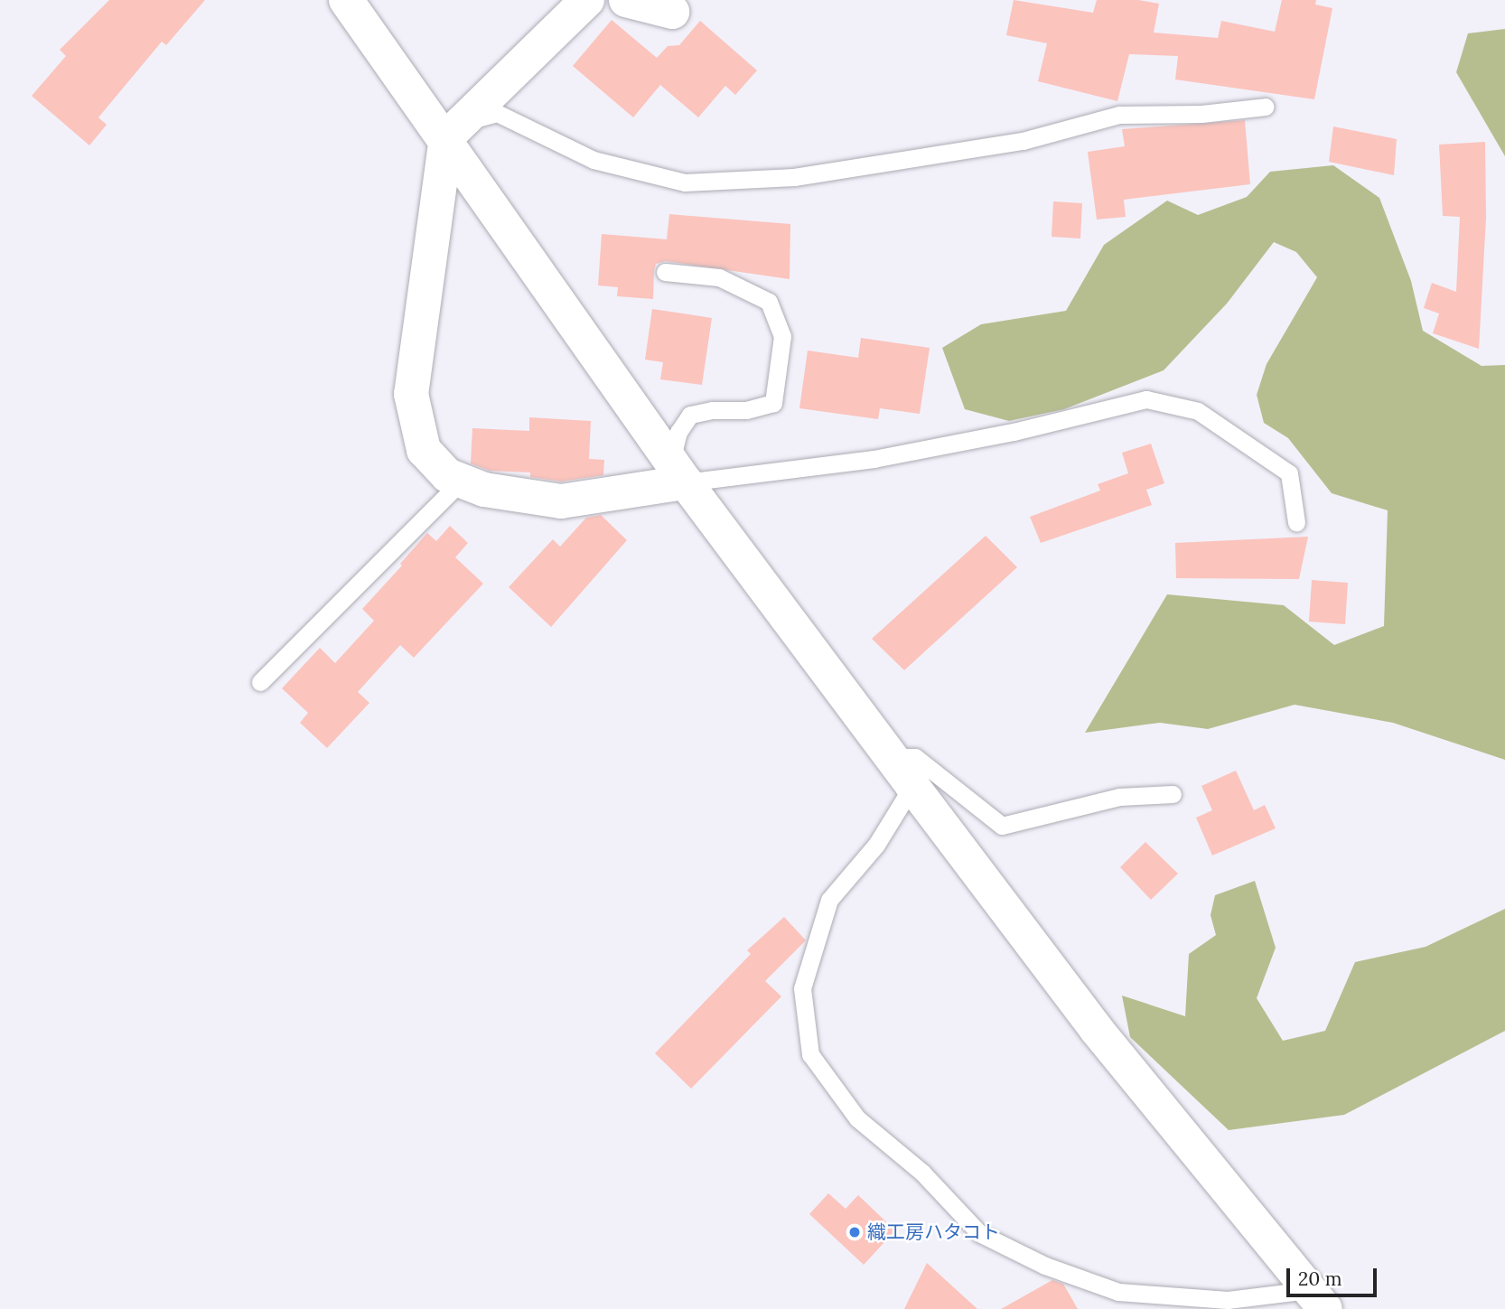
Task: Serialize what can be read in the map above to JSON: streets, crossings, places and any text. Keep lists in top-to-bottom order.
{
  "places": ["織工房ハタコト"],
  "scale_bar": "20 m"
}
